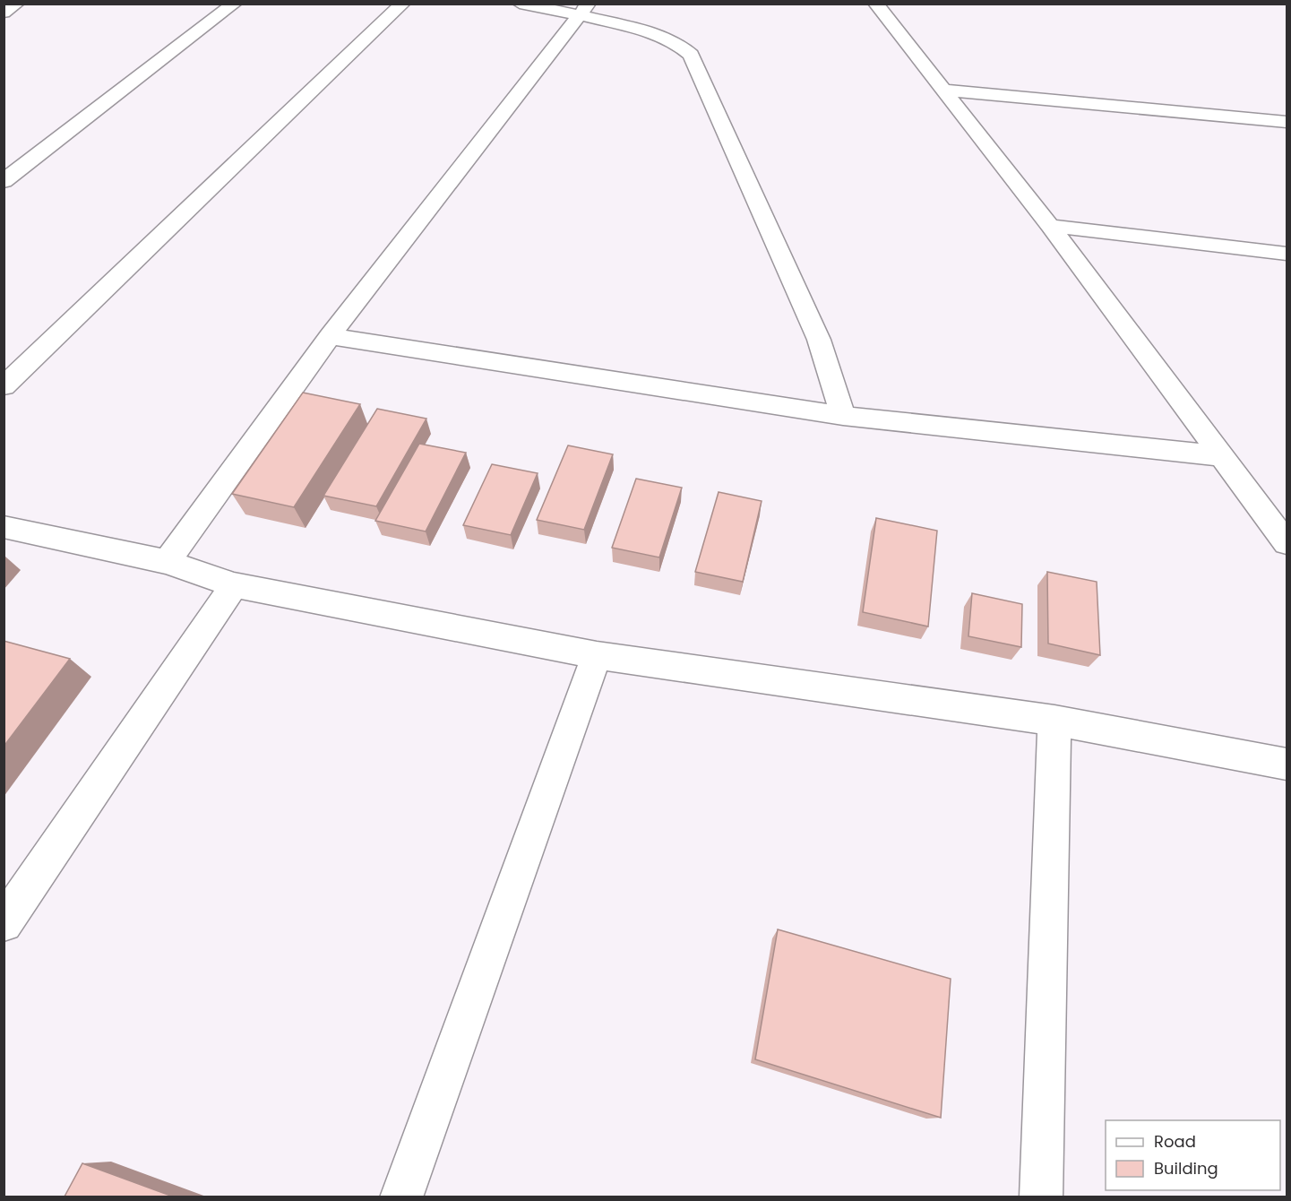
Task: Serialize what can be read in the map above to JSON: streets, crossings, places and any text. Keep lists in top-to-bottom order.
{
  "legend": ["Road", "Building"]
}
